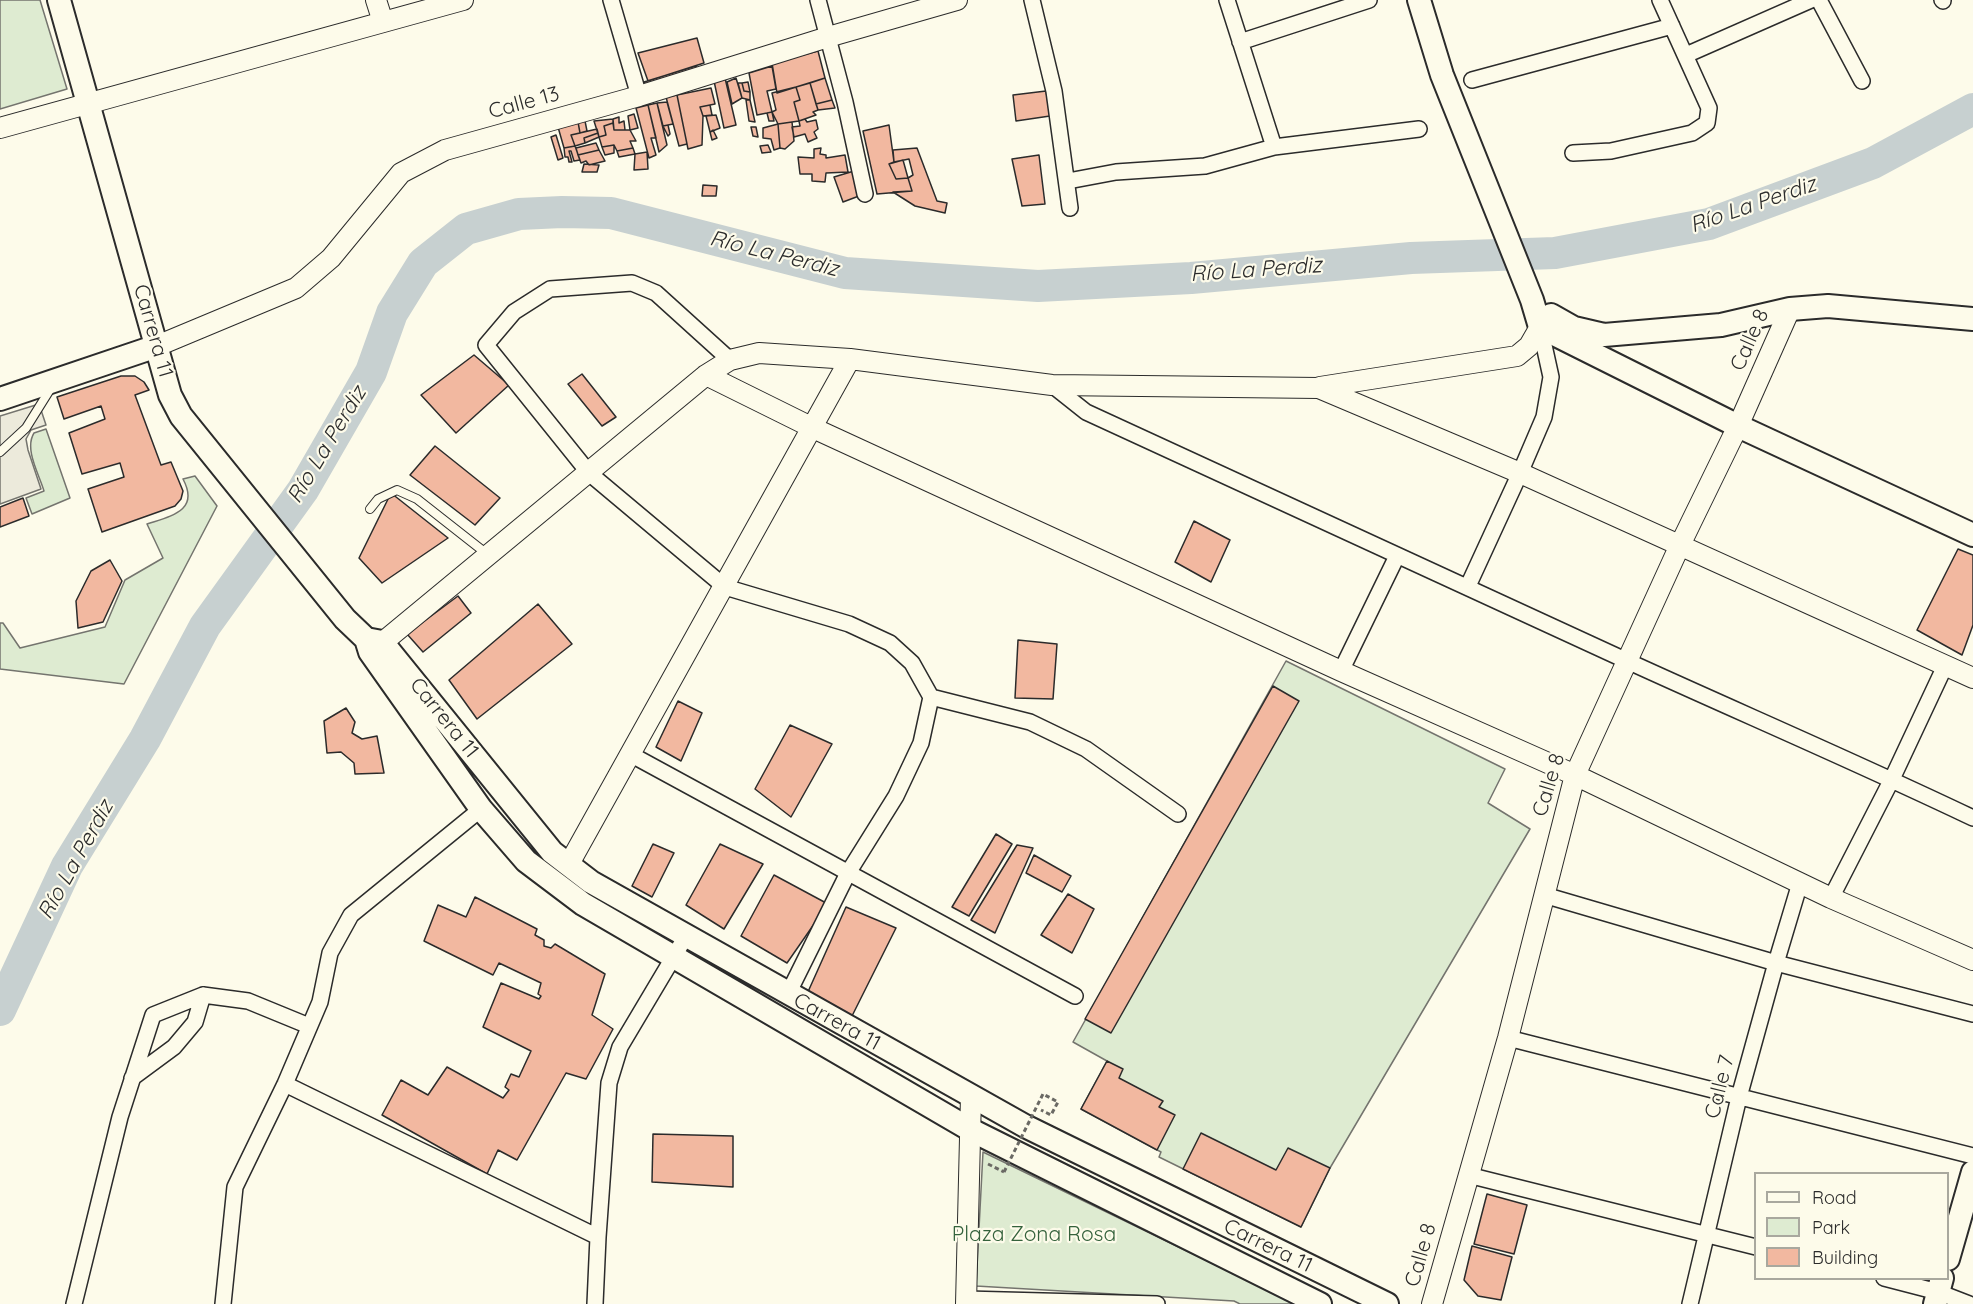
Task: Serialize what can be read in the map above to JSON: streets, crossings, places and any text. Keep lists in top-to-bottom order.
{
  "streets": {
    "main road": ["Carrera 11"],
    "street": ["Calle 13", "Calle 8", "Calle 7"]
  },
  "crossings": [
    ["Calle 13", "Carrera 11"]
  ],
  "water": ["Río La Perdiz"],
  "parks": ["Plaza Zona Rosa"],
  "legend": ["Road", "Park", "Building"]
}
